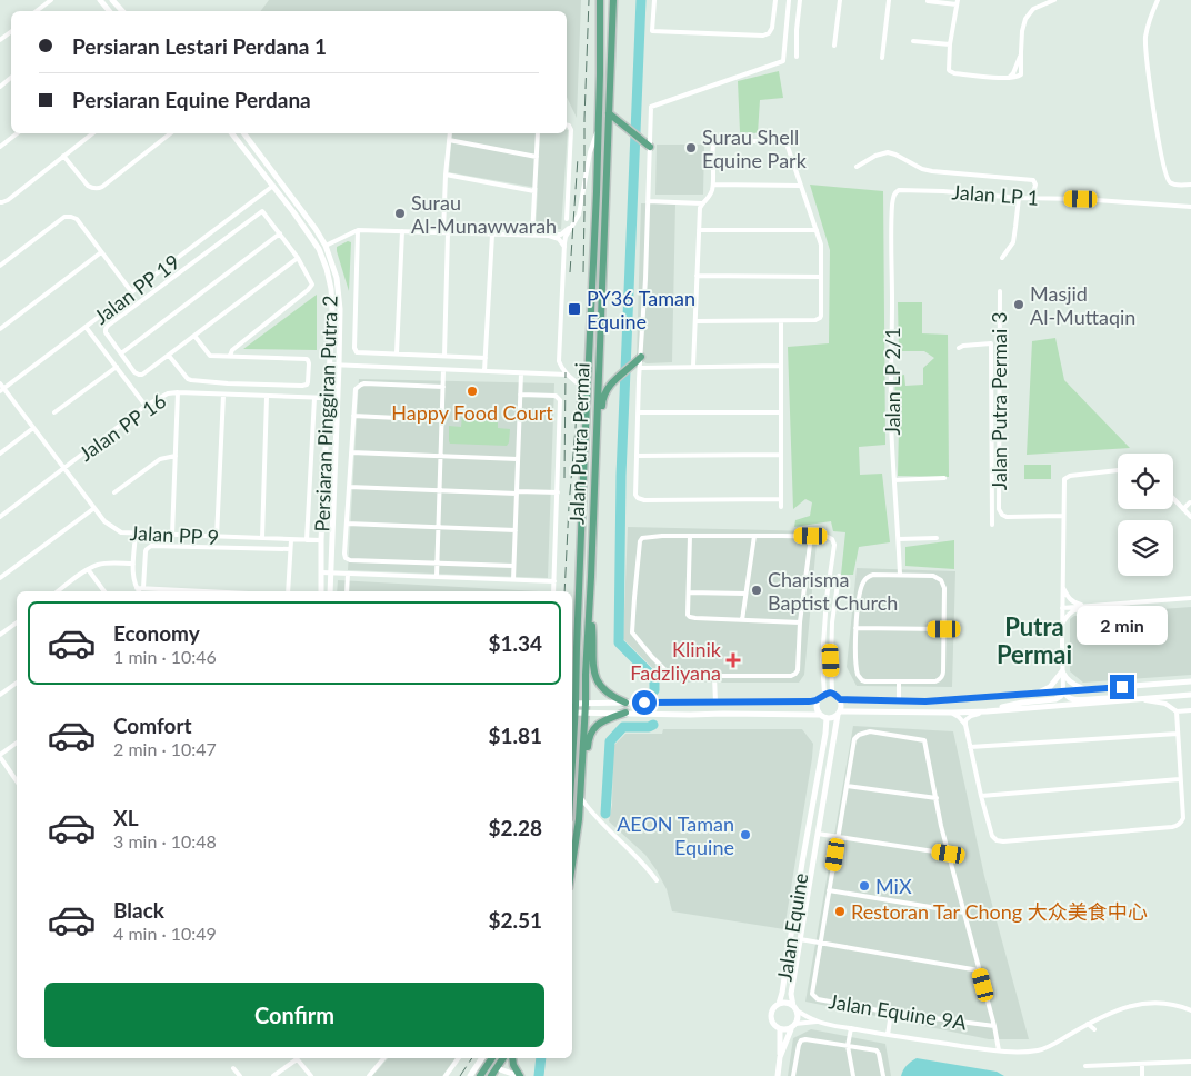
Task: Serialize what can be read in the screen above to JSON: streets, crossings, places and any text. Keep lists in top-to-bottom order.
{
  "streets": {
    "main road": ["Jalan Putra Permai"],
    "street": [
      "Jalan LP 1",
      "Jalan PP 19",
      "Jalan LP 2/1",
      "Jalan Putra Permai 3",
      "Persiaran Pinggiran Putra 2",
      "Jalan PP 16",
      "Jalan PP 9",
      "Jalan Equine",
      "Jalan Equine 9A"
    ]
  },
  "crossings": [
    ["Jalan LP 1", "Jalan LP 2/1"],
    ["Jalan PP 19", "Persiaran Pinggiran Putra 2"],
    ["Jalan PP 19", "Jalan PP 9"],
    ["Persiaran Pinggiran Putra 2", "Jalan PP 16"],
    ["Persiaran Pinggiran Putra 2", "Jalan PP 9"],
    ["Jalan PP 16", "Jalan PP 9"]
  ],
  "districts": ["Putra Permai"],
  "places": {
    "other": [
      "Surau Shell Equine Park",
      "Surau Al-Munawwarah",
      "Masjid Al-Muttaqin",
      "Happy Food Court",
      "Charisma Baptist Church",
      "AEON Taman Equine",
      "MiX",
      "Restoran Tar Chong 大众美食中心"
    ],
    "transit": ["PY36 Taman Equine"],
    "health": ["Klinik Fadzliyana"]
  },
  "page": {
    "banner": ["Persiaran Lestari Perdana 1", "Persiaran Equine Perdana"],
    "list": [
      {
        "name": "Economy",
        "note": "1 min · 10:46",
        "value": "$1.34"
      },
      {
        "name": "Comfort",
        "note": "2 min · 10:47",
        "value": "$1.81"
      },
      {
        "name": "XL",
        "note": "3 min · 10:48",
        "value": "$2.28"
      },
      {
        "name": "Black",
        "note": "4 min · 10:49",
        "value": "$2.51"
      }
    ],
    "bubble": "2 min",
    "buttons": "Confirm"
  }
}
